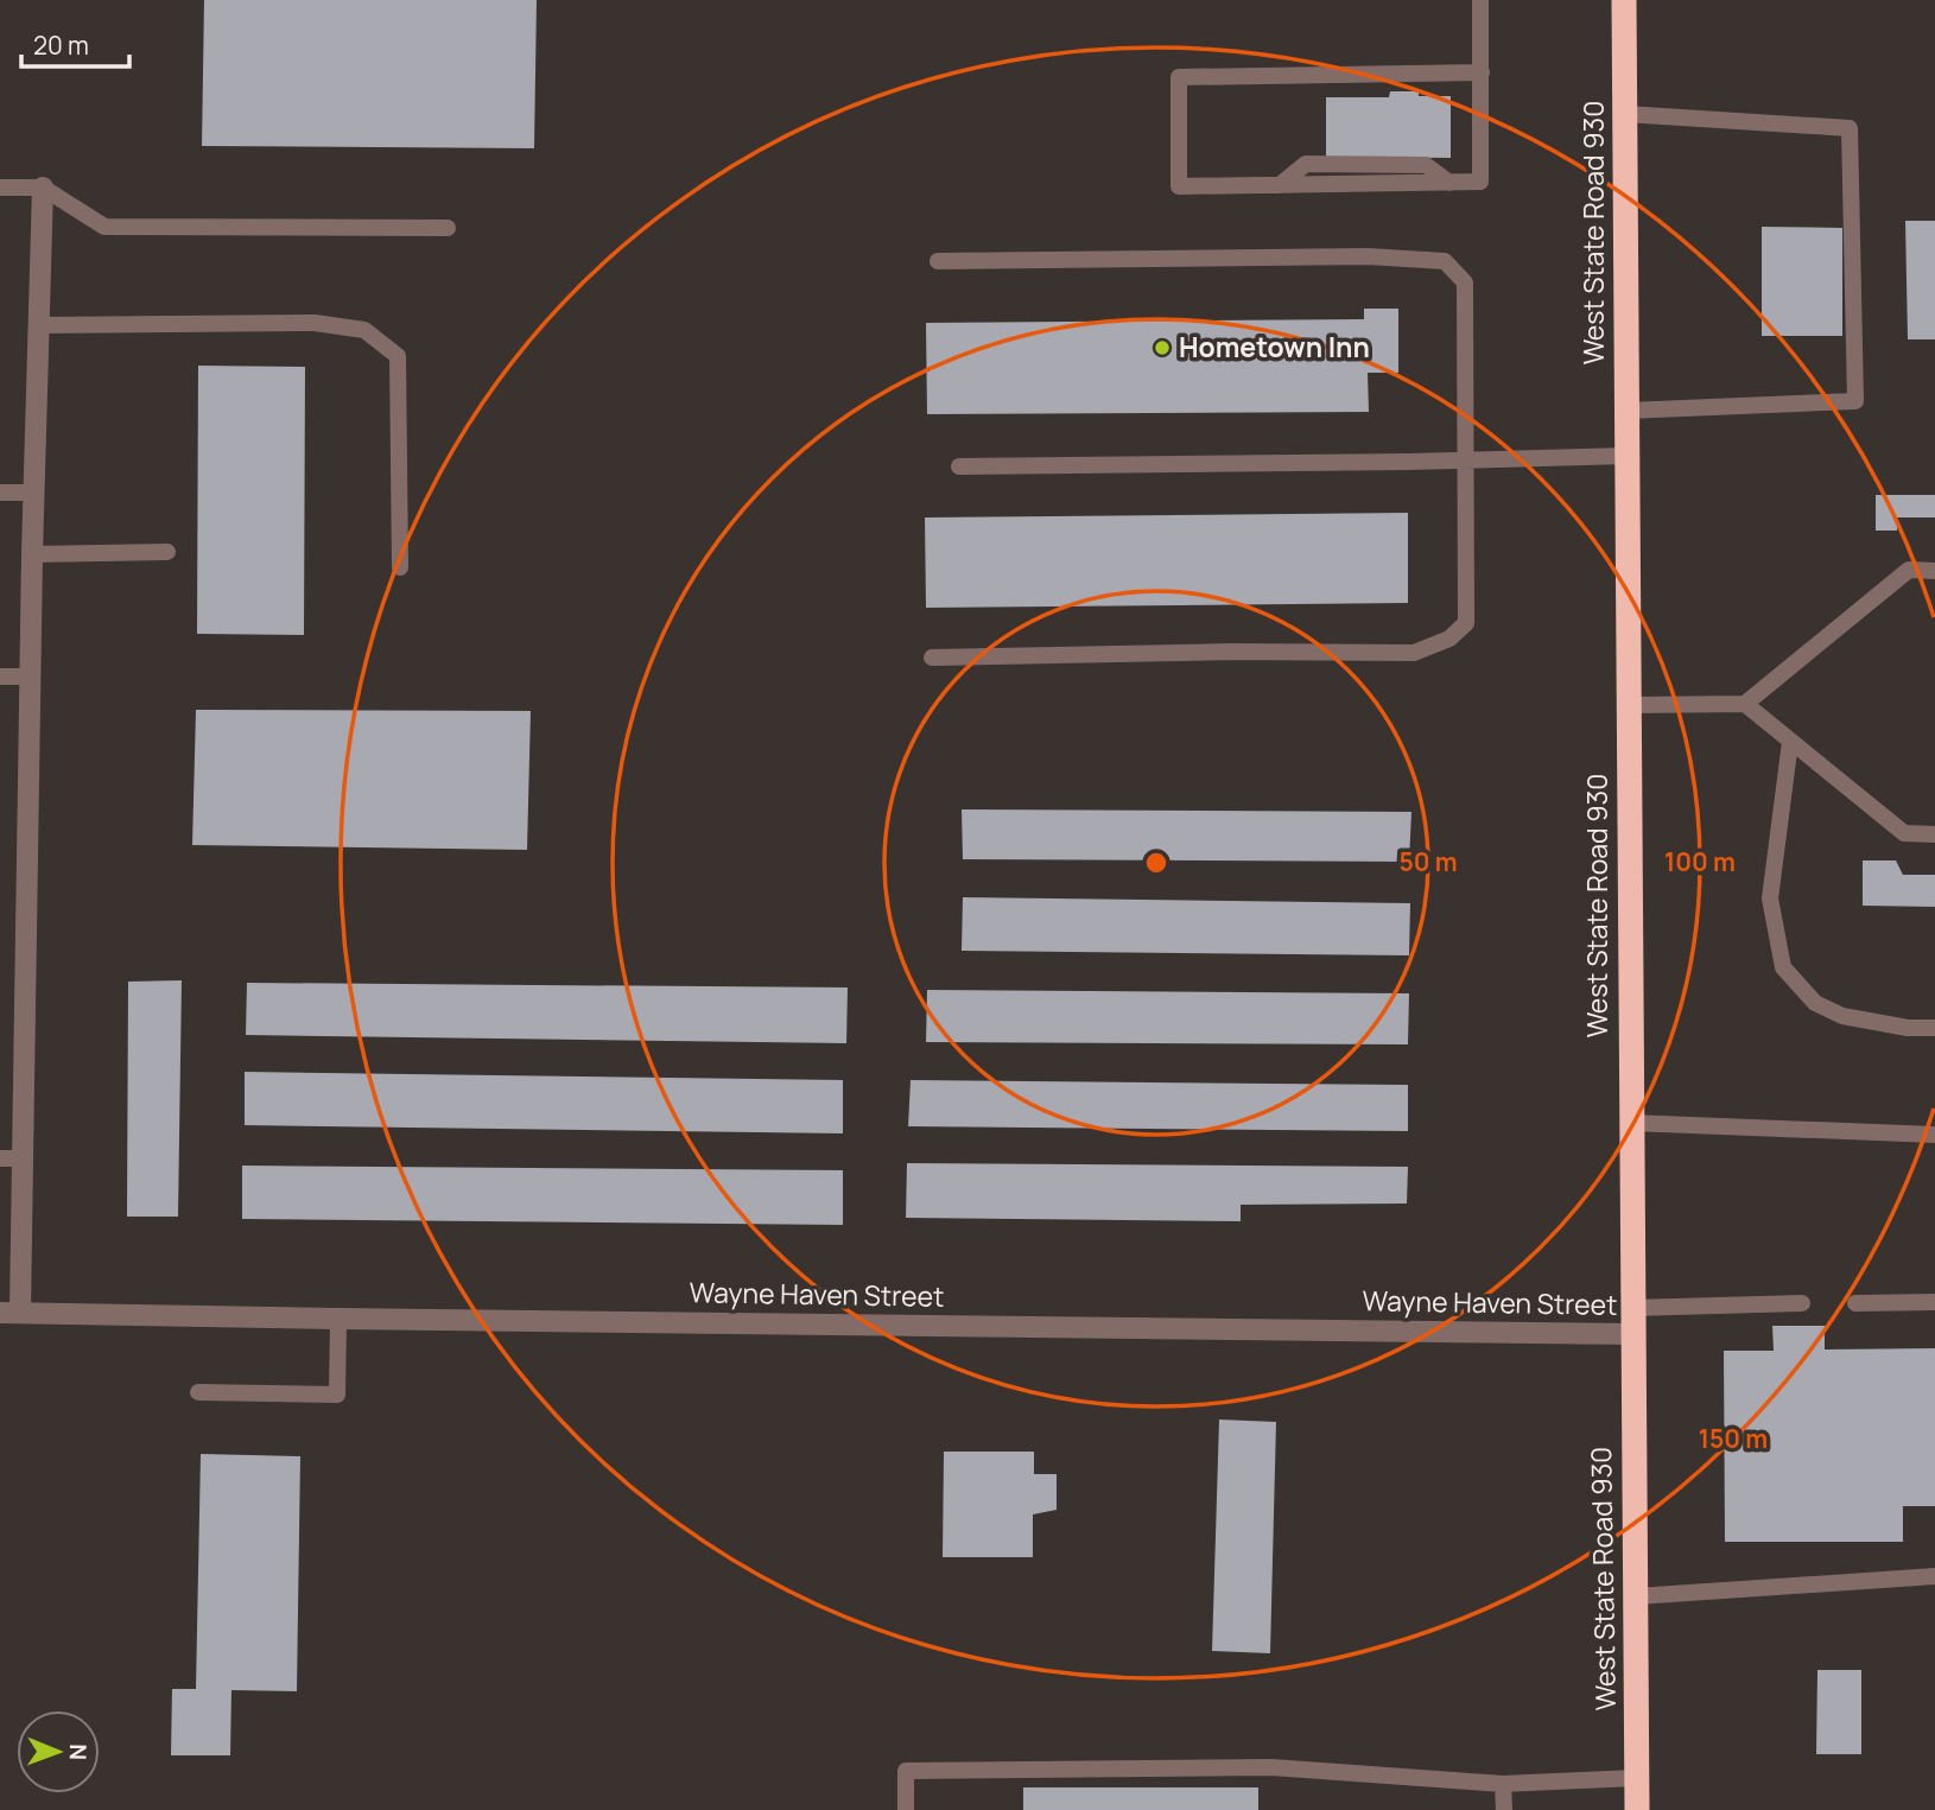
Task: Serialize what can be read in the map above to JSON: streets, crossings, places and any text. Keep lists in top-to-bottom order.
{
  "streets": {
    "highway": ["West State Road 930"],
    "street": ["Wayne Haven Street"]
  },
  "crossings": [
    ["West State Road 930", "Wayne Haven Street"]
  ],
  "places": ["Hometown Inn"],
  "scale_bar": "20 m",
  "north": "right",
  "rings": ["50 m", "100 m", "150 m"]
}
